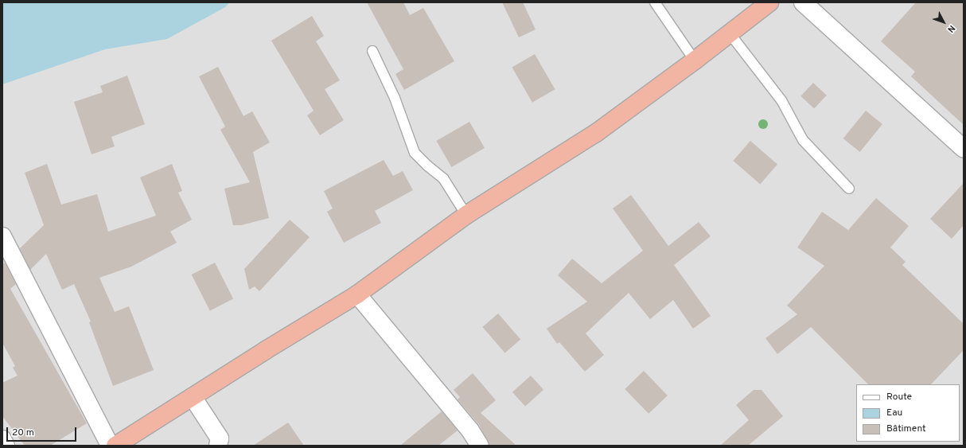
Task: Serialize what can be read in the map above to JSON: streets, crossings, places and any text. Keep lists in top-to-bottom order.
{
  "legend": ["Route", "Eau", "Bâtiment"],
  "scale_bar": "20 m",
  "north": "bottom right"
}
